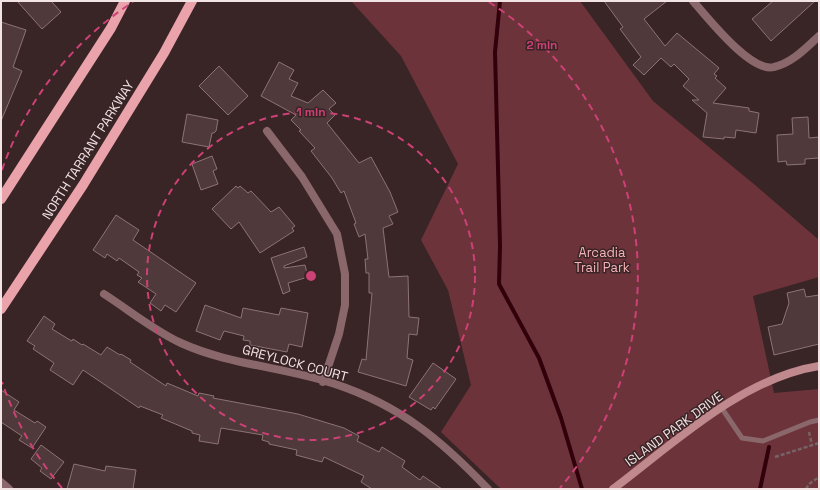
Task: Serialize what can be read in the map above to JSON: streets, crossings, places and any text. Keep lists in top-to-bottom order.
{
  "streets": {
    "main road": ["NORTH TARRANT PARKWAY"],
    "street": ["GREYLOCK COURT", "ISLAND PARK DRIVE"]
  },
  "parks": ["Arcadia Trail Park"],
  "rings": ["2 min", "1 min"]
}
